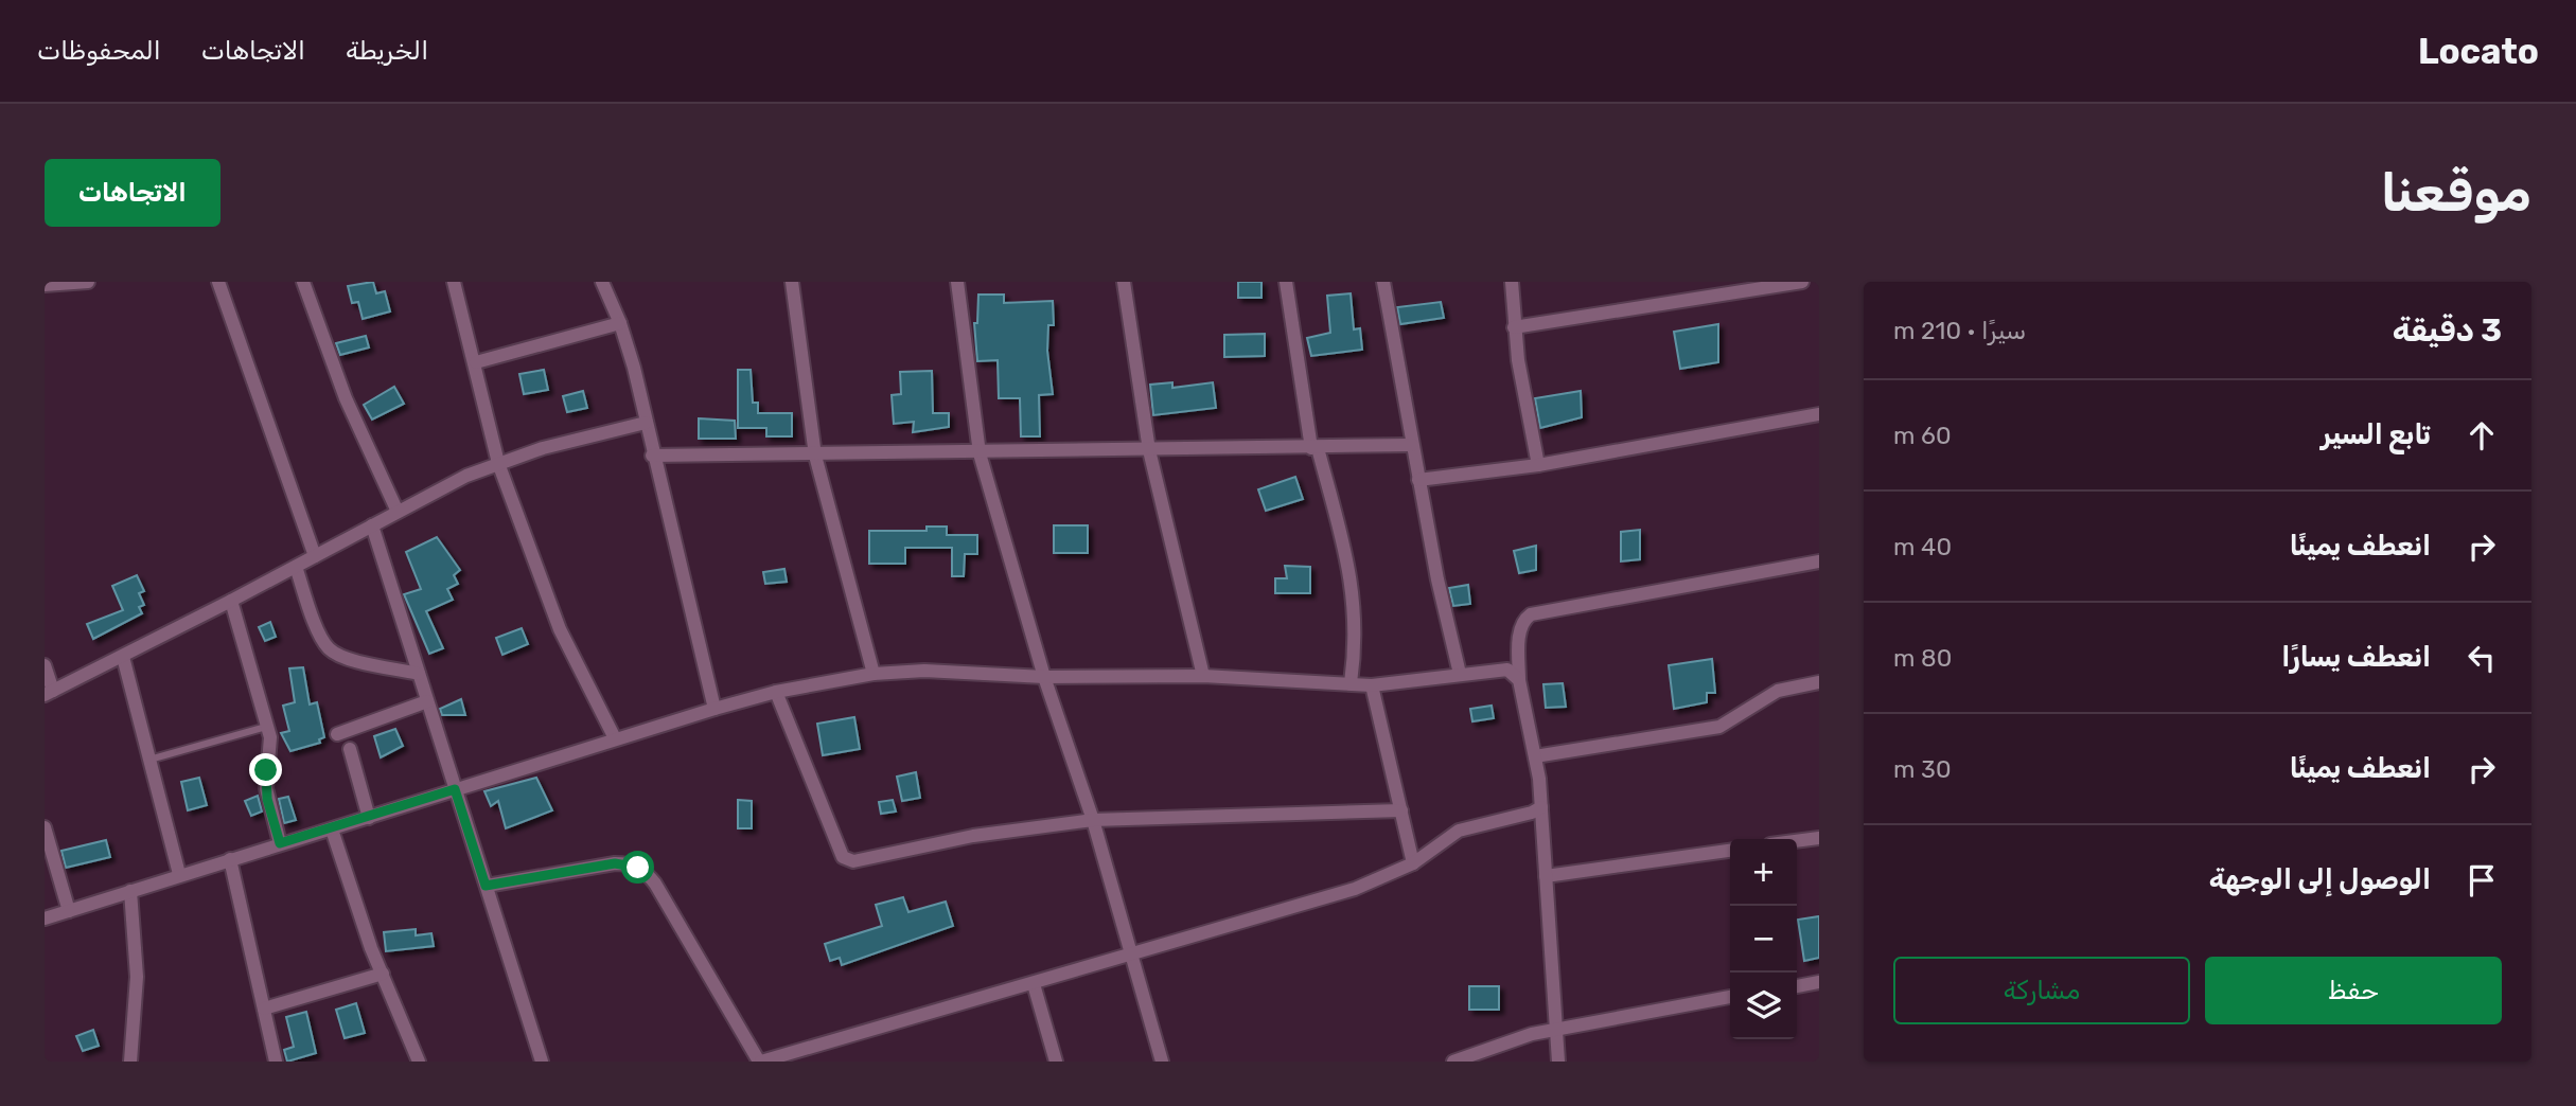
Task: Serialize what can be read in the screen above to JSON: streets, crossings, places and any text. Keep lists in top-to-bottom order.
{
  "page": {
    "header": "Locato",
    "nav": ["الخريطة", "الاتجاهات", "المحفوظات"],
    "buttons": [
      "الاتجاهات",
      ["حفظ", "مشاركة"]
    ],
    "title": "موقعنا",
    "heading": ["3 دقيقة", "سيرًا · 210 m"],
    "list": [
      ["تابع السير", "60 m"],
      ["انعطف يمينًا", "40 m"],
      ["انعطف يسارًا", "80 m"],
      ["انعطف يمينًا", "30 m"],
      "الوصول إلى الوجهة"
    ],
    "map_buttons": ["+", "−"]
  }
}
